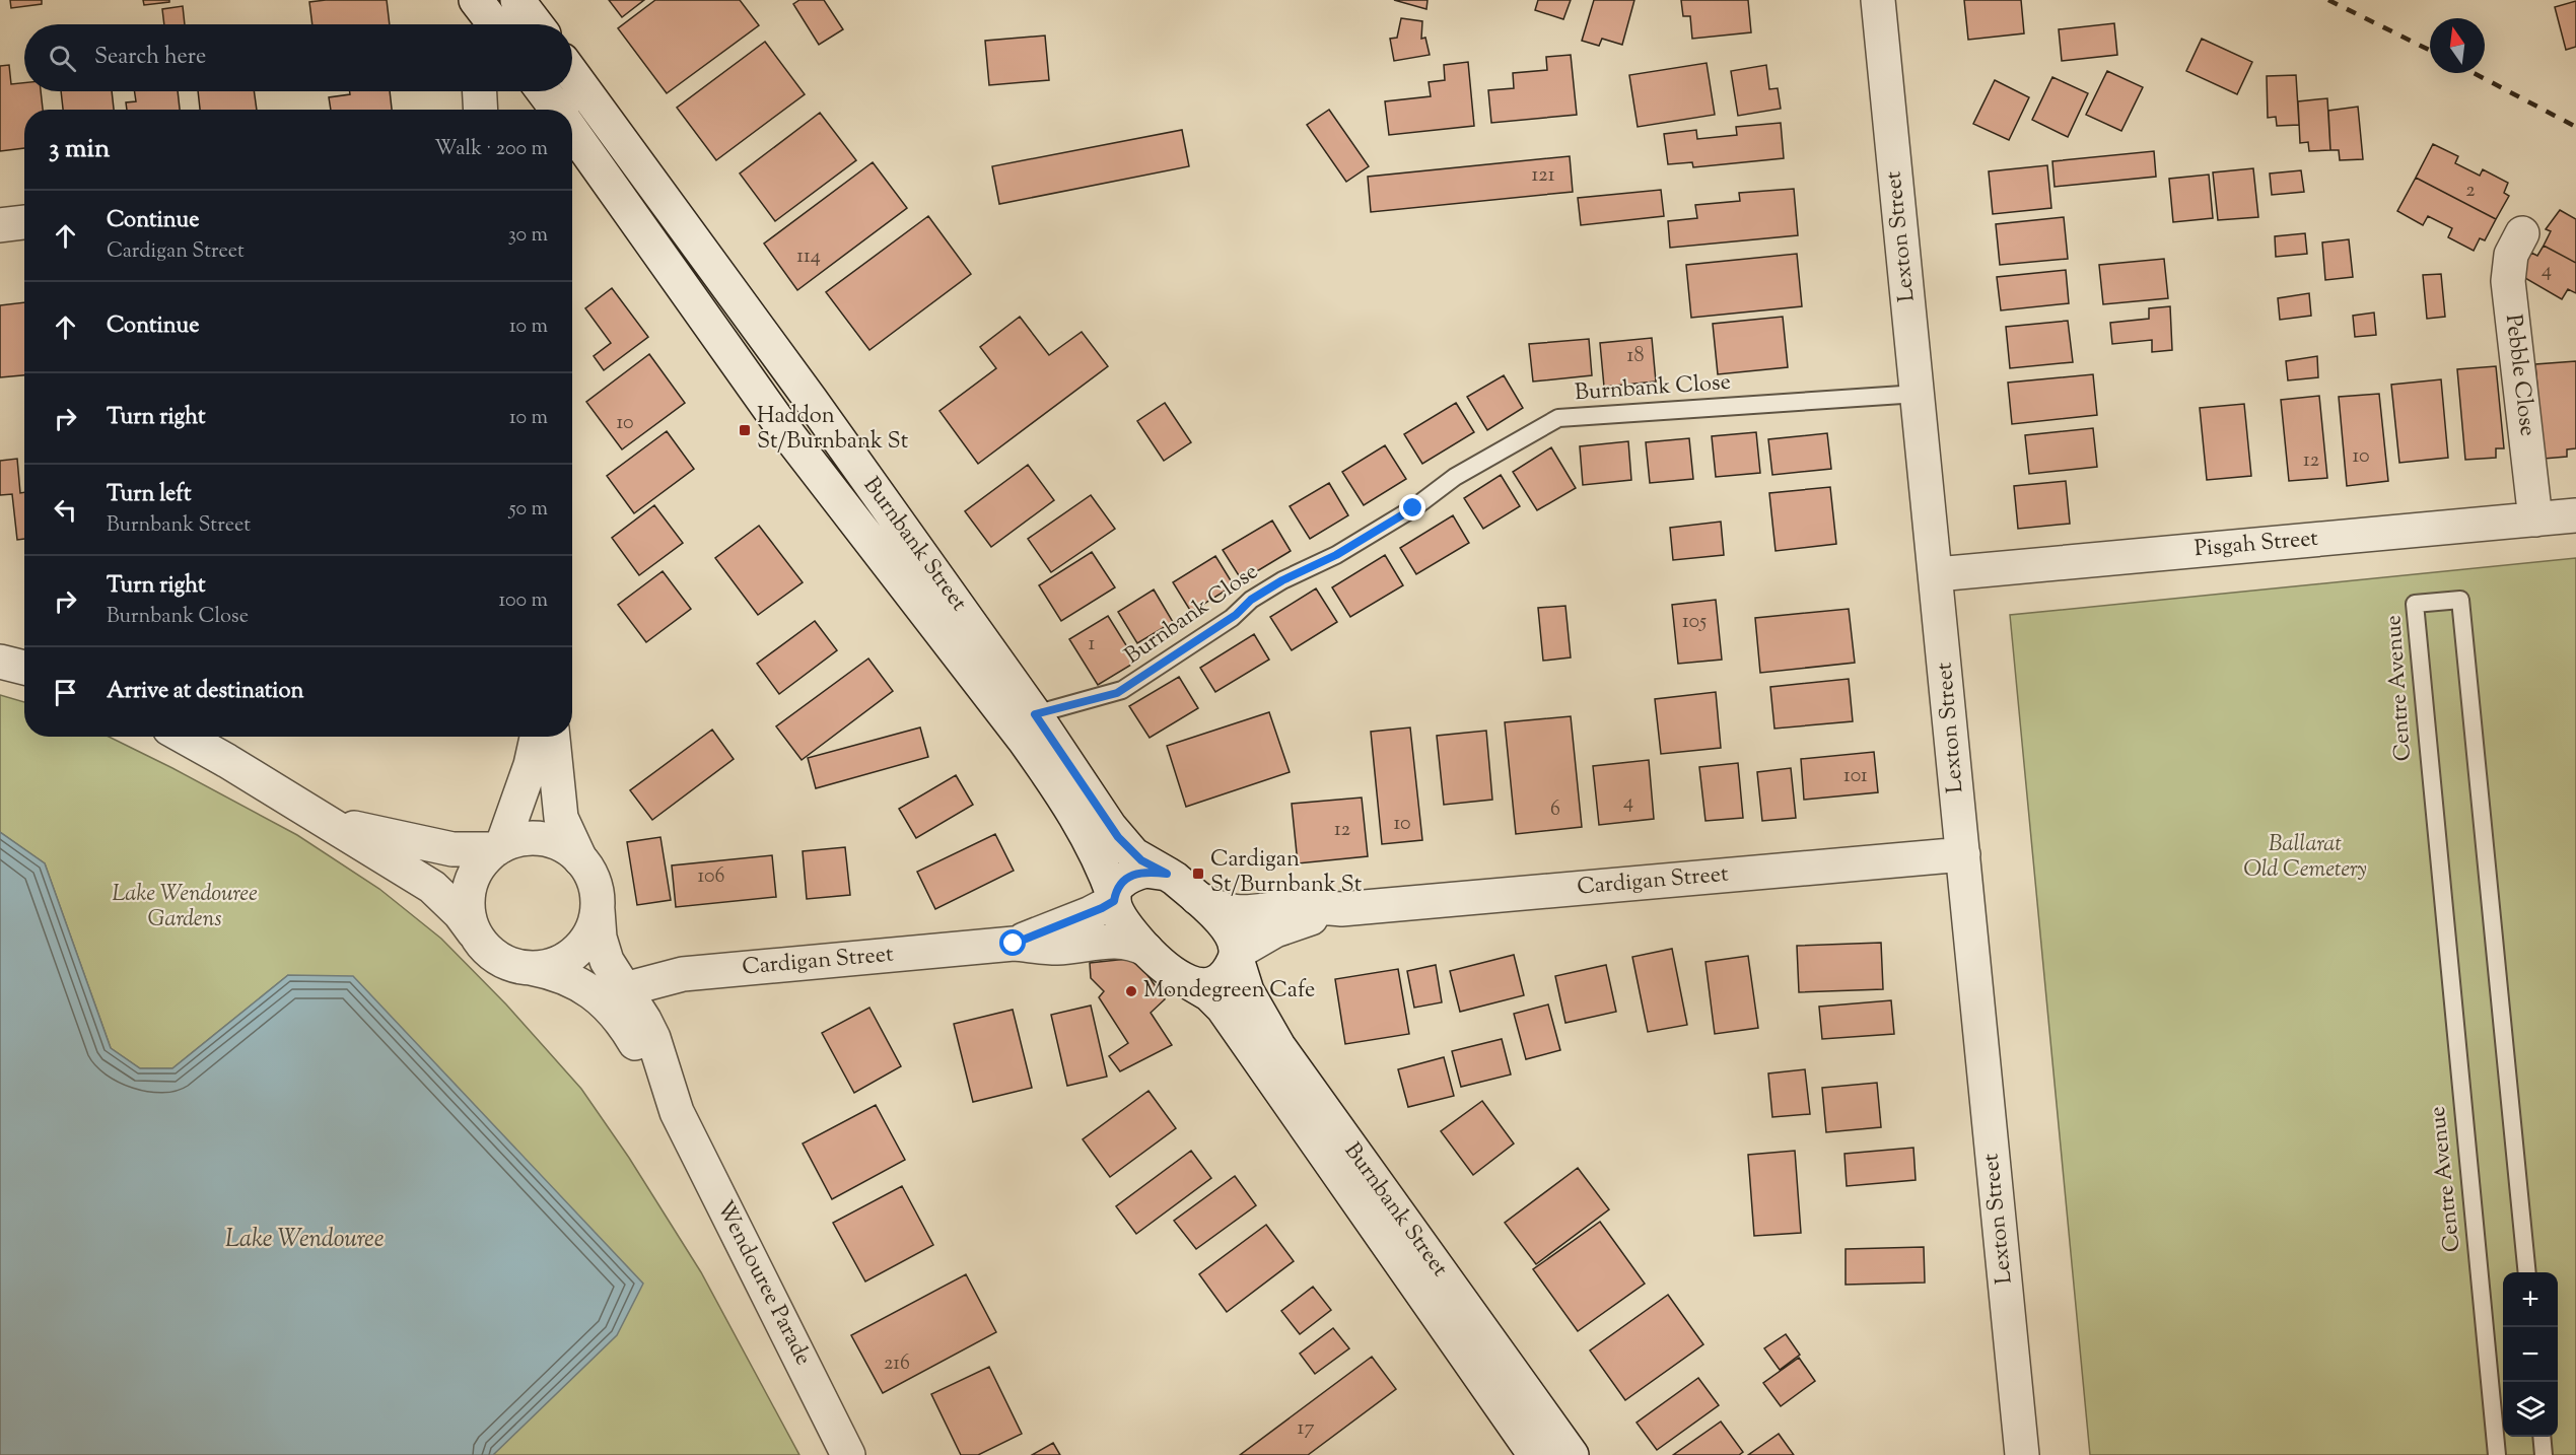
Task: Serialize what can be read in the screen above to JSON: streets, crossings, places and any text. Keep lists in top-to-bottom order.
{
  "streets": {
    "street": [
      "Lexton Street",
      "Pebble Close",
      "Burnbank Street",
      "Pisgah Street",
      "Cardigan Street",
      "Wendouree Parade"
    ],
    "lane": ["Burnbank Close", "Centre Avenue"]
  },
  "crossings": [
    ["Lexton Street", "Burnbank Close"],
    ["Lexton Street", "Pisgah Street"],
    ["Lexton Street", "Cardigan Street"],
    ["Pebble Close", "Pisgah Street"],
    ["Burnbank Close", "Burnbank Street"],
    ["Burnbank Street", "Cardigan Street"],
    ["Cardigan Street", "Wendouree Parade"]
  ],
  "water": ["Lake Wendouree"],
  "parks": ["Ballarat Old Cemetery", "Lake Wendouree Gardens"],
  "places": {
    "transit": ["Haddon St/Burnbank St", "Cardigan St/Burnbank St"],
    "other": ["Mondegreen Cafe"]
  },
  "house_numbers": [
    "121",
    "2",
    "114",
    "4",
    "18",
    "10",
    "10",
    "12",
    "105",
    "1",
    "101",
    "4",
    "6",
    "10",
    "12",
    "106",
    "216",
    "17"
  ],
  "north": "top",
  "page": {
    "search": "Search here",
    "heading": ["3 min", "Walk · 200 m"],
    "list": [
      ["Continue", "Cardigan Street", "30 m"],
      ["Continue", "10 m"],
      ["Turn right", "10 m"],
      ["Turn left", "Burnbank Street", "50 m"],
      ["Turn right", "Burnbank Close", "100 m"],
      "Arrive at destination"
    ],
    "map_buttons": ["+", "−"]
  }
}
